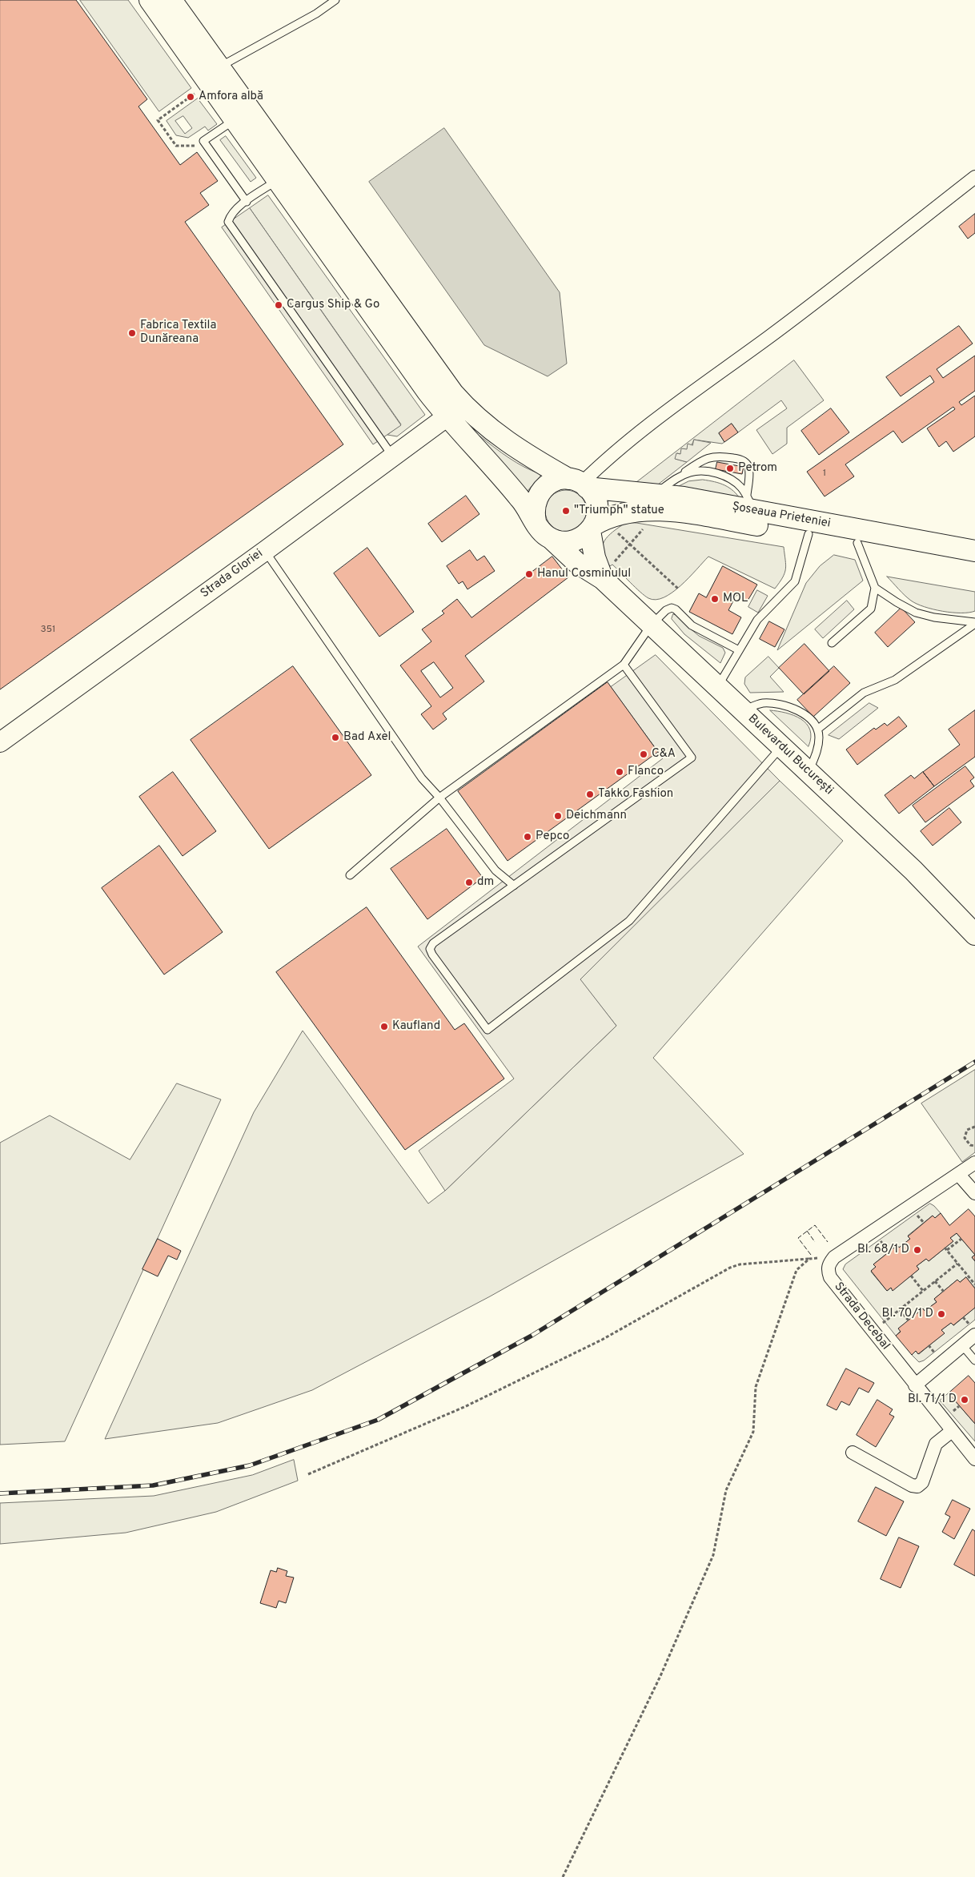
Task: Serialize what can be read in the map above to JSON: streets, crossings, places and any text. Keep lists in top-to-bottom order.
{
  "streets": {
    "main road": ["Șoseaua Prieteniei", "Strada Gloriei", "Bulevardul București"],
    "street": ["Strada Decebal"]
  },
  "places": [
    "Amfora albă",
    "Cargus Ship & Go",
    "Fabrica Textila Dunăreana",
    "Petrom",
    "\"Triumph\" statue",
    "Hanul Cosminulul",
    "MOL",
    "Bad Axel",
    "C&A",
    "Flanco",
    "Takko Fashion",
    "Deichmann",
    "Pepco",
    "dm",
    "Kaufland",
    "Bl. 68/1 D",
    "Bl. 70/1 D",
    "Bl. 71/1 D"
  ],
  "house_numbers": ["1", "351"]
}
